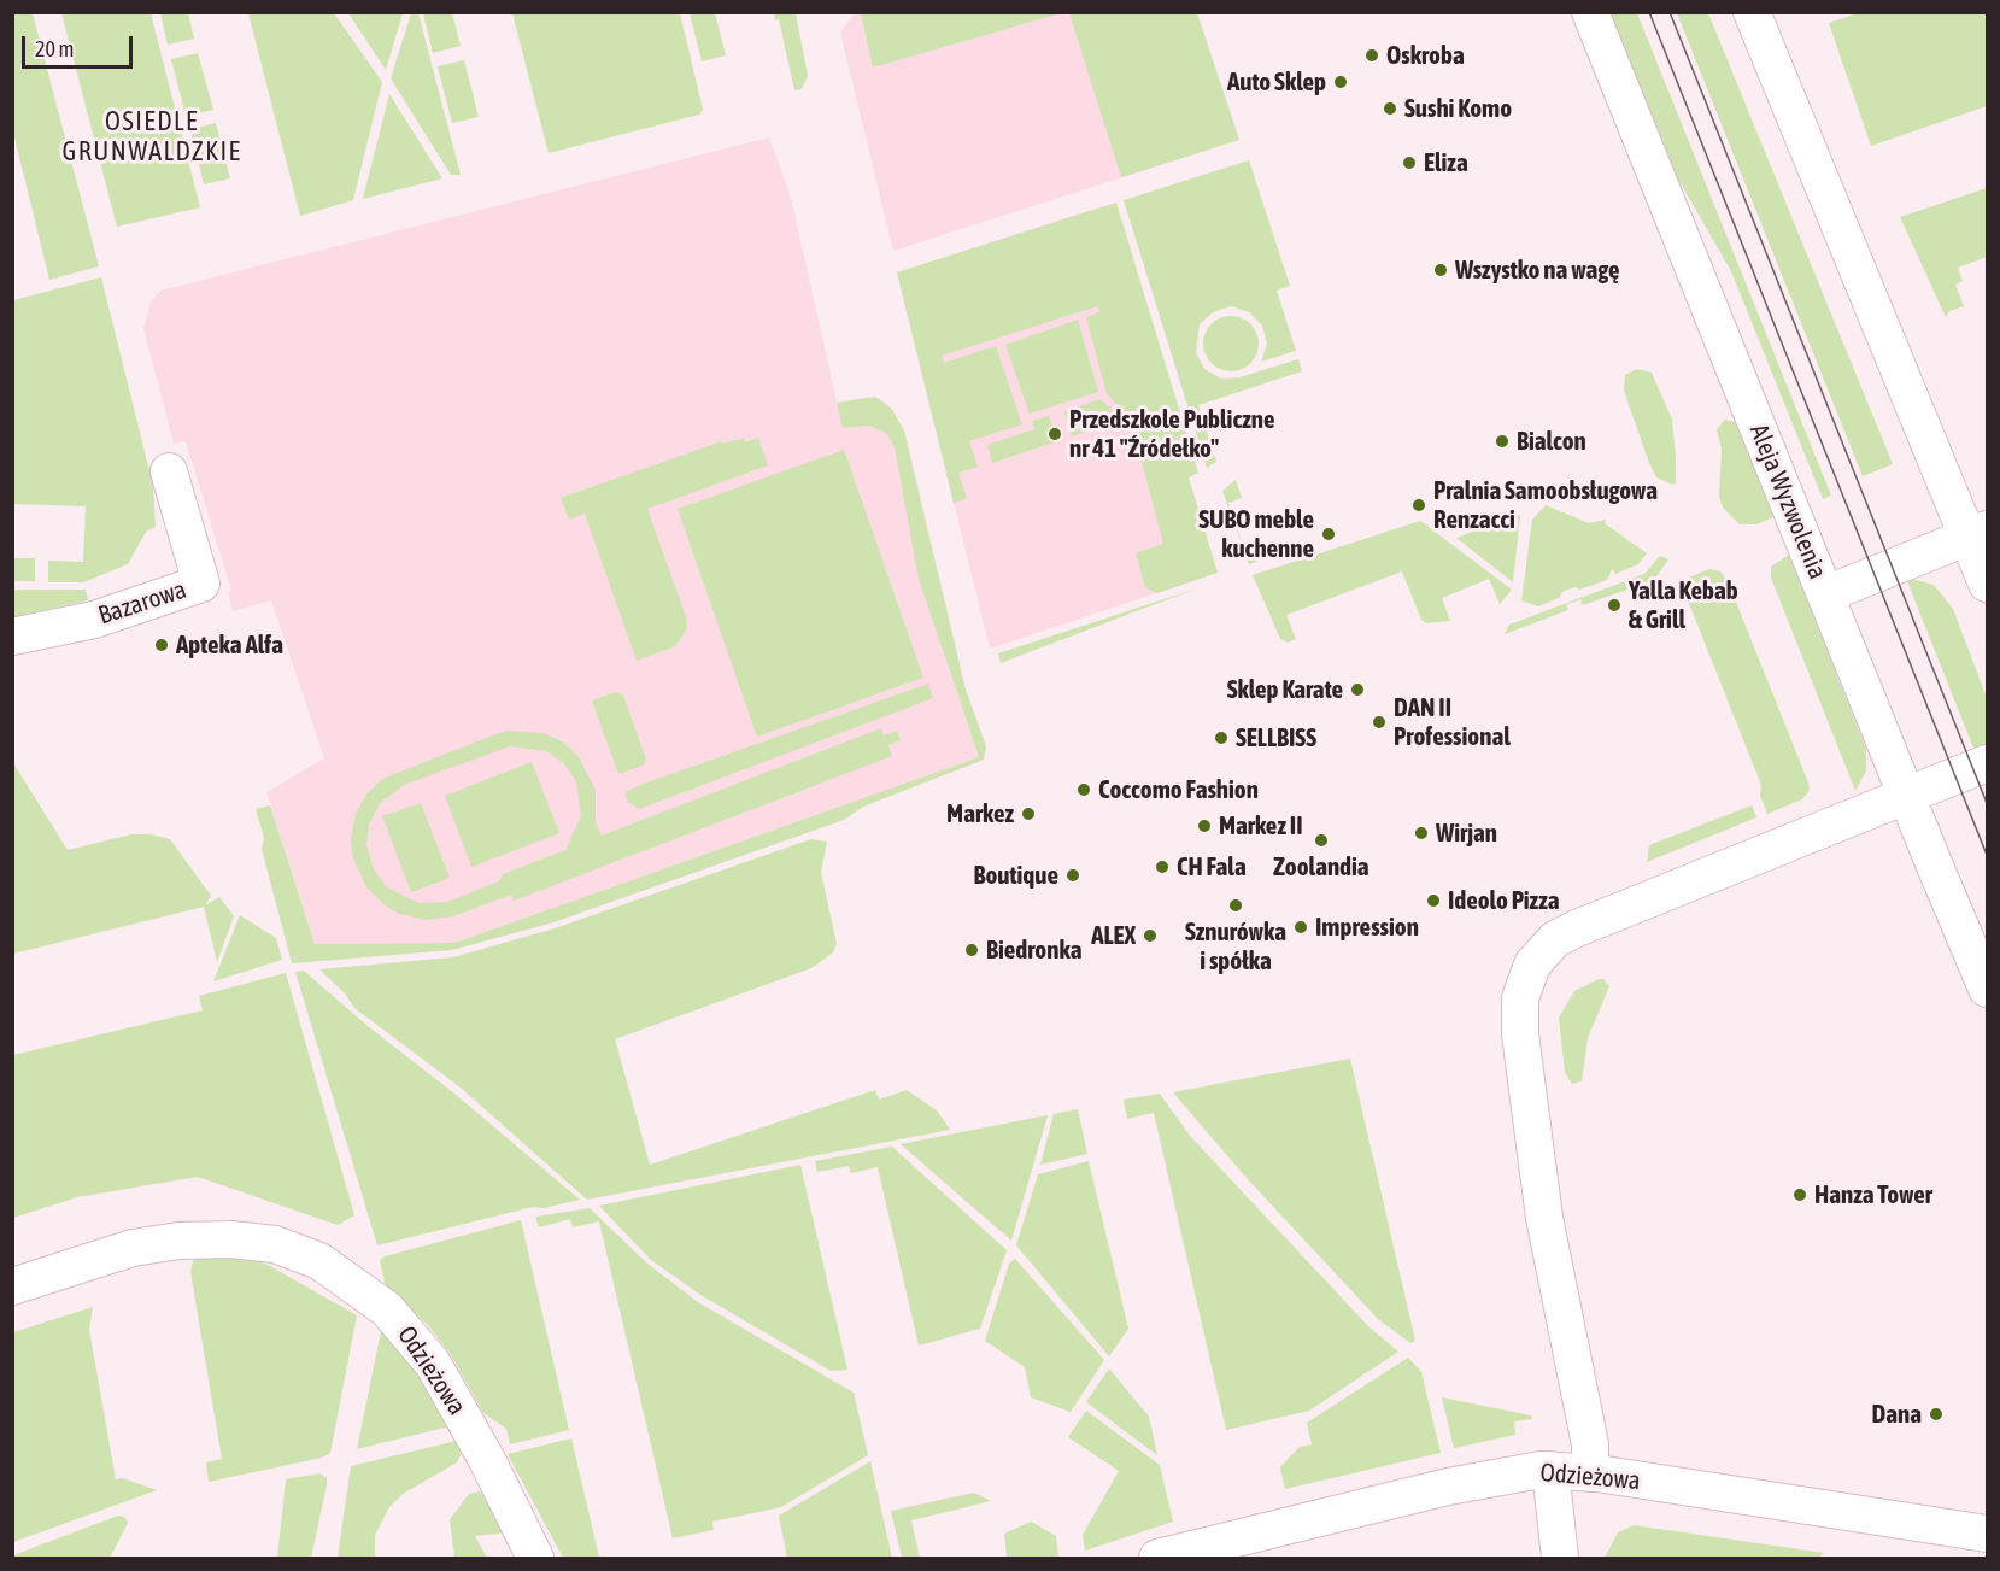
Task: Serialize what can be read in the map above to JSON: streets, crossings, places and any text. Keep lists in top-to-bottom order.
{
  "streets": {
    "street": ["Aleja Wyzwolenia", "Bazarowa", "Odzieżowa"]
  },
  "districts": ["OSIEDLE GRUNWALDZKIE"],
  "places": [
    "Oskroba",
    "Auto Sklep",
    "Sushi Komo",
    "Eliza",
    "Wszystko na wagę",
    "Przedszkole Publiczne nr 41 \"Źródełko\"",
    "Bialcon",
    "Pralnia Samoobsługowa Renzacci",
    "SUBO meble kuchenne",
    "Yalla Kebab & Grill",
    "Apteka Alfa",
    "Sklep Karate",
    "DAN II Professional",
    "SELLBISS",
    "Coccomo Fashion",
    "Markez",
    "Markez II",
    "Wirjan",
    "Zoolandia",
    "CH Fala",
    "Boutique",
    "Ideolo Pizza",
    "Sznurówka i spółka",
    "Impression",
    "ALEX",
    "Biedronka",
    "Hanza Tower",
    "Dana"
  ],
  "scale_bar": "20 m"
}
